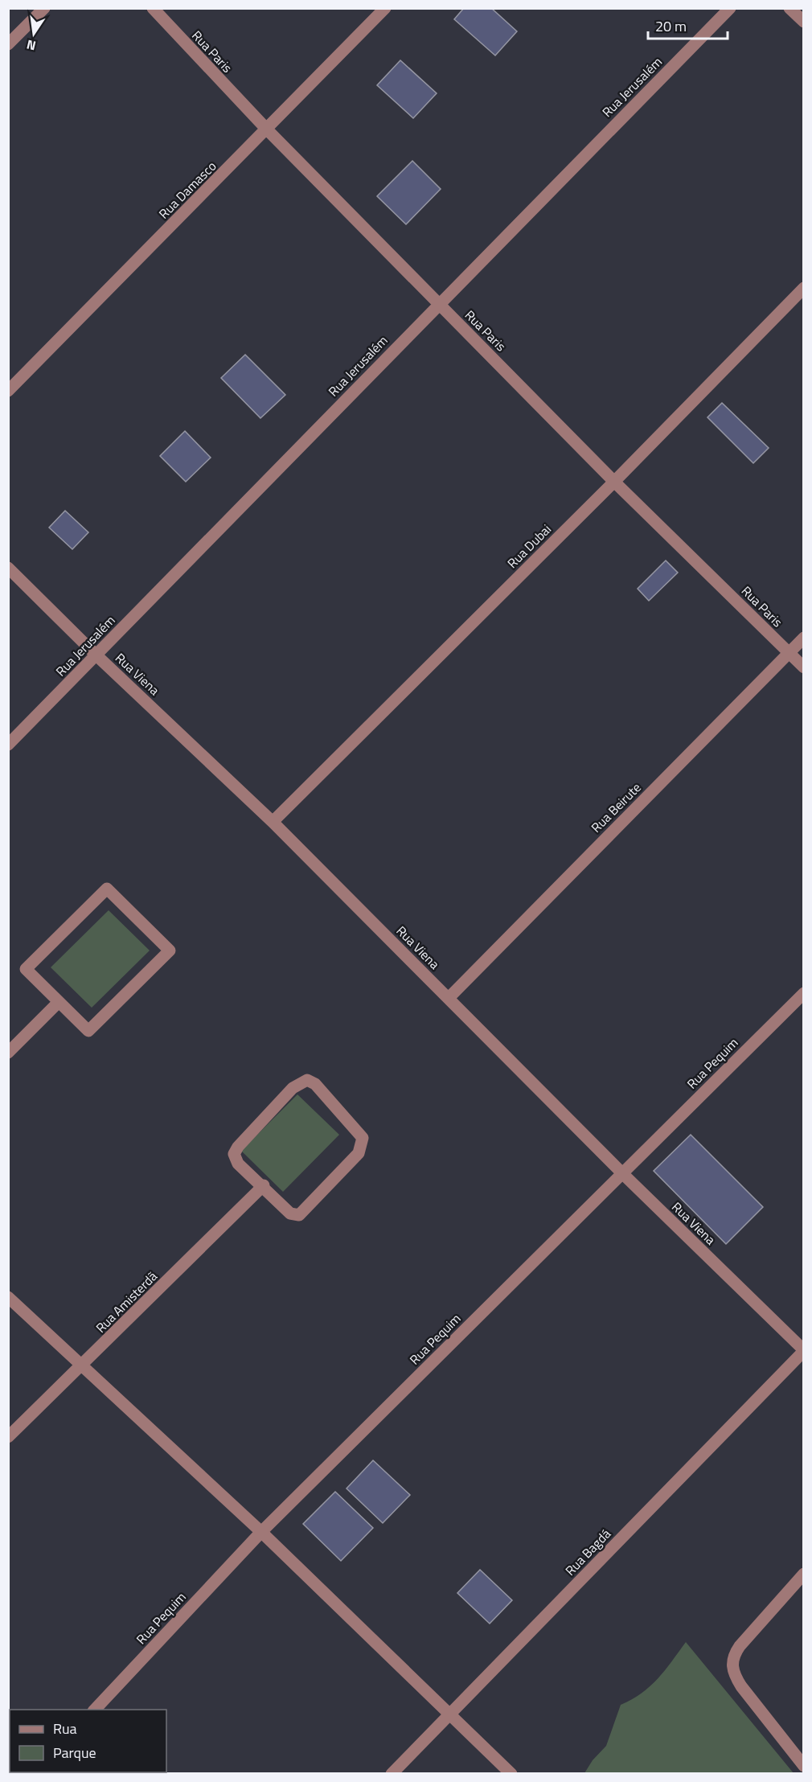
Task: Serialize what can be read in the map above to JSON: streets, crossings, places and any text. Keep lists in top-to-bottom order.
{
  "streets": {
    "street": [
      "Rua Paris",
      "Rua Jerusalém",
      "Rua Damasco",
      "Rua Dubai",
      "Rua Viena",
      "Rua Beirute",
      "Rua Pequim",
      "Rua Amisterdã",
      "Rua Bagdá"
    ]
  },
  "crossings": [
    ["Rua Paris", "Rua Jerusalém"],
    ["Rua Paris", "Rua Damasco"],
    ["Rua Paris", "Rua Dubai"],
    ["Rua Paris", "Rua Beirute"],
    ["Rua Jerusalém", "Rua Viena"],
    ["Rua Dubai", "Rua Viena"],
    ["Rua Viena", "Rua Beirute"],
    ["Rua Viena", "Rua Pequim"],
    ["Rua Viena", "Rua Bagdá"]
  ],
  "legend": ["Rua", "Parque"],
  "scale_bar": "20 m",
  "north": "bottom"
}
